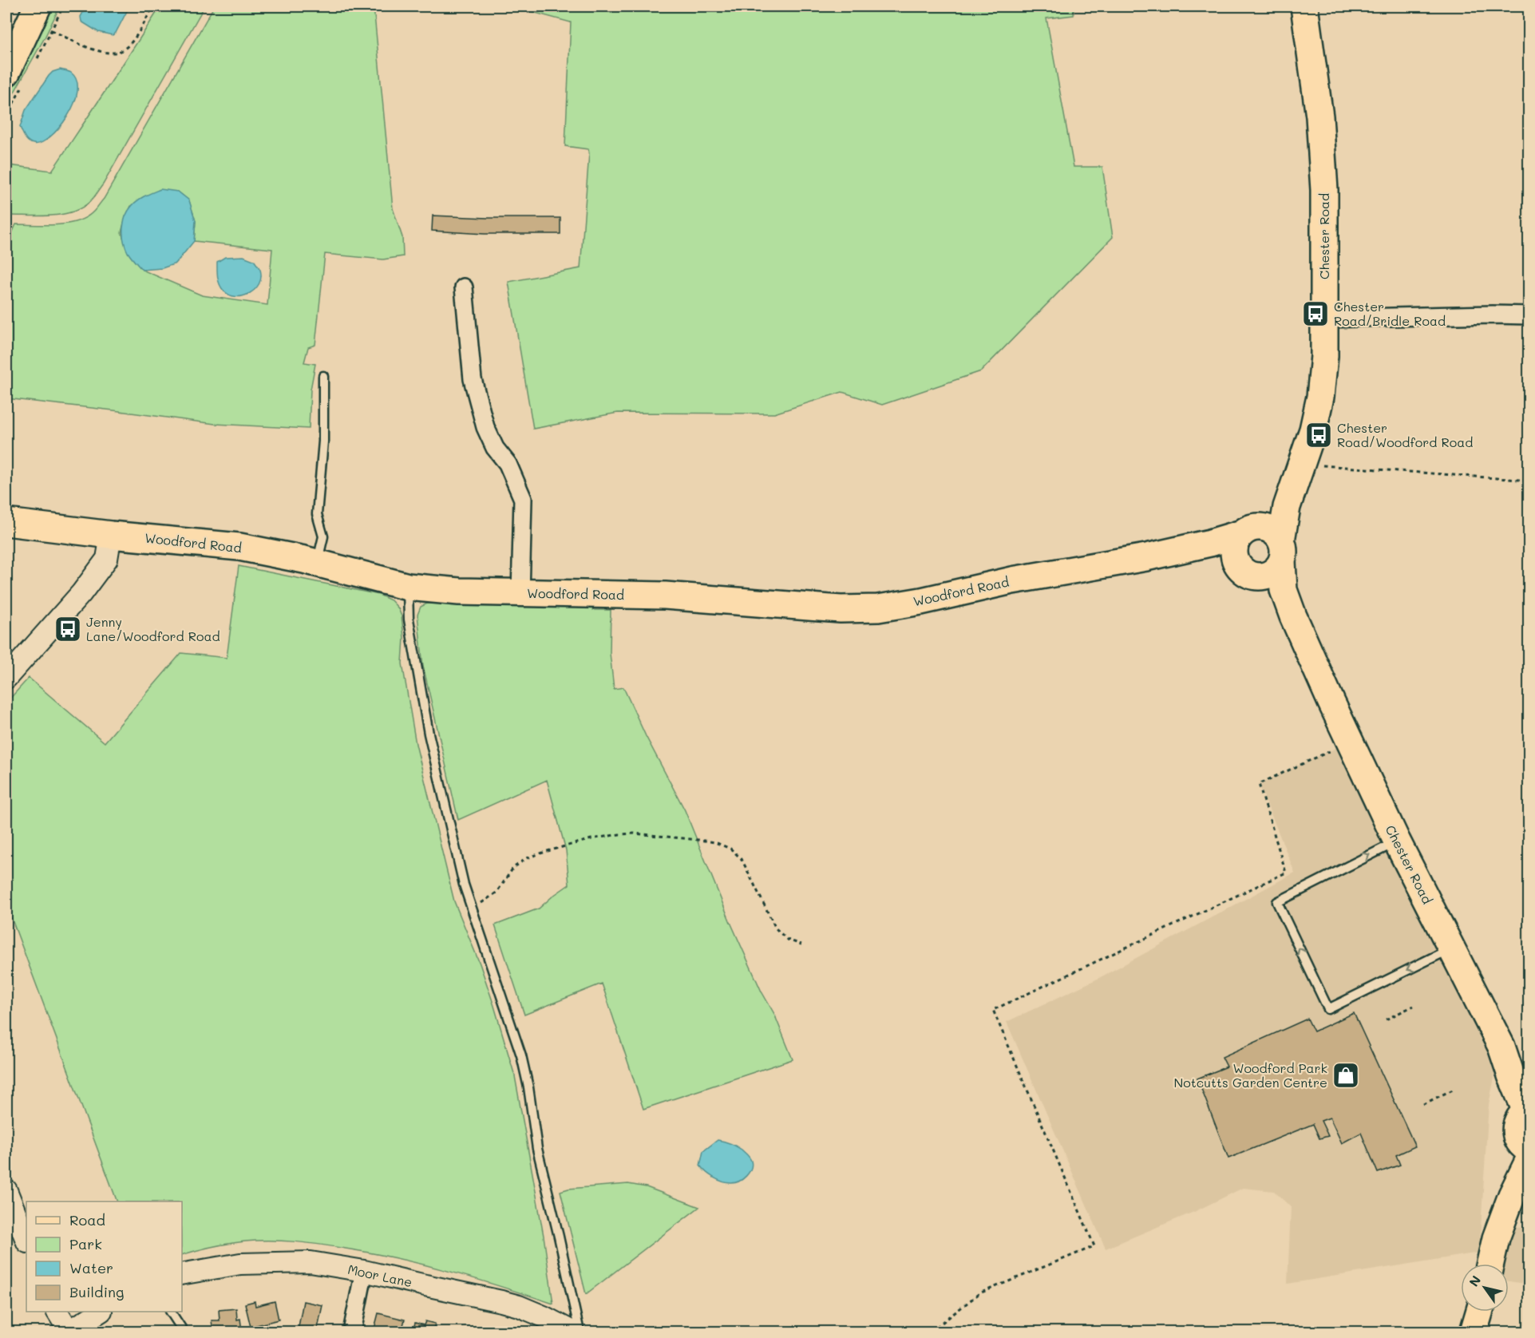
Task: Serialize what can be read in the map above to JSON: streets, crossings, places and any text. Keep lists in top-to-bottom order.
{
  "streets": {
    "main road": ["Chester Road", "Woodford Road"],
    "street": ["Moor Lane"]
  },
  "crossings": [
    ["Chester Road", "Woodford Road"]
  ],
  "places": {
    "bus stop": ["Chester Road/Bridle Road", "Chester Road/Woodford Road", "Jenny Lane/Woodford Road"],
    "shop": ["Woodford Park Notcutts Garden Centre"]
  },
  "legend": [
    "Road",
    "Park",
    "Water",
    "Building"
  ],
  "north": "top left"
}
